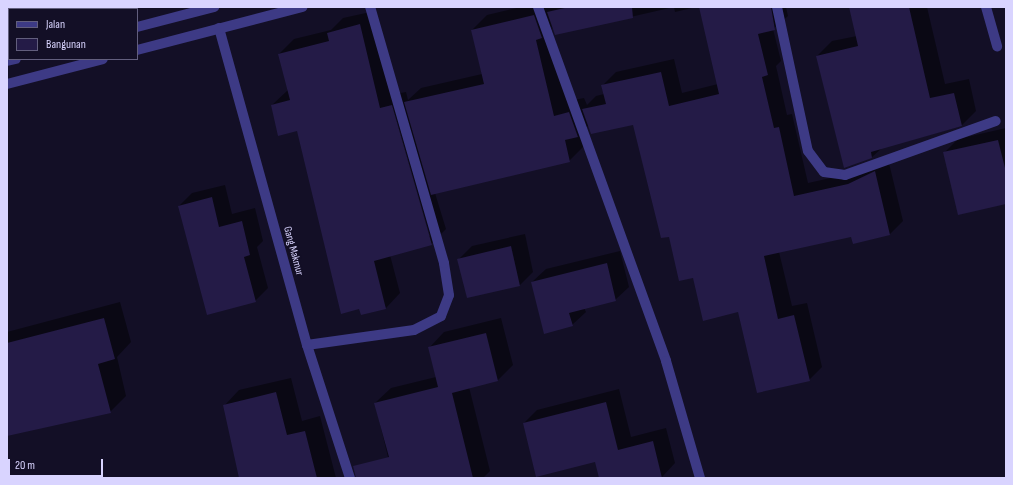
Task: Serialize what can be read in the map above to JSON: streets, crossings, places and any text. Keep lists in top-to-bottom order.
{
  "streets": {
    "street": ["Gang Makmur"]
  },
  "legend": ["Jalan", "Bangunan"],
  "scale_bar": "20 m"
}
